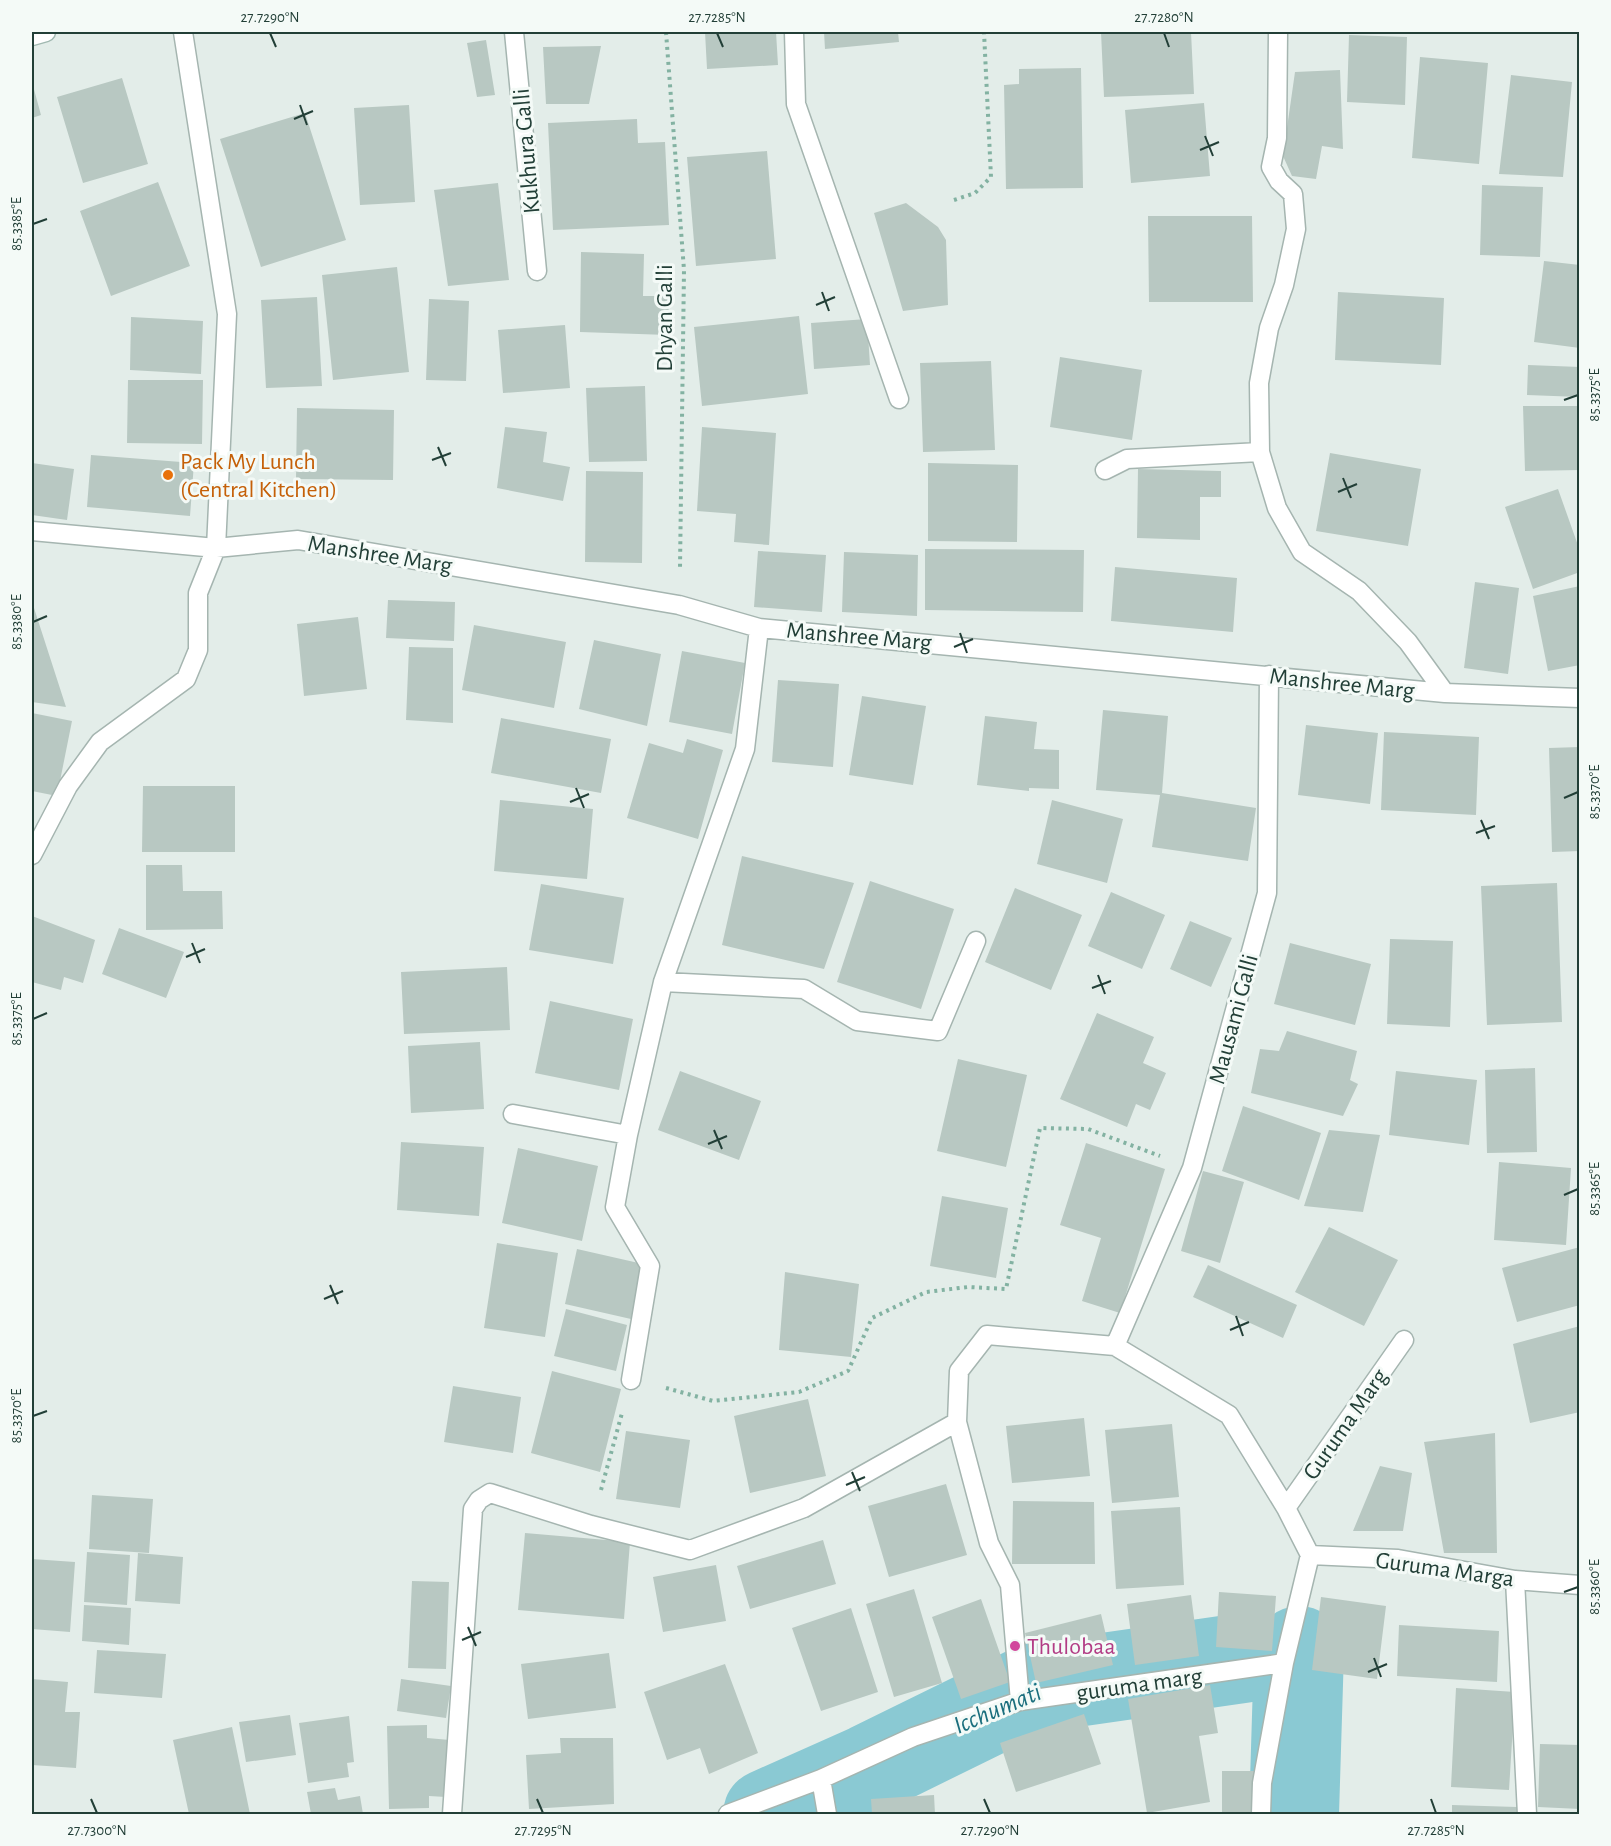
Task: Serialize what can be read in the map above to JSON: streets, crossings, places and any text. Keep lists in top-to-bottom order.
{
  "streets": {
    "street": [
      "Kukhura Galli",
      "Manshree Marg",
      "Mausami Galli",
      "Guruma Marg",
      "Guruma Marga",
      "guruma marg"
    ],
    "path": ["Dhyan Galli"]
  },
  "crossings": [
    ["Dhyan Galli", "Manshree Marg"],
    ["Manshree Marg", "Mausami Galli"],
    ["Mausami Galli", "Guruma Marg"],
    ["Guruma Marg", "Guruma Marga"]
  ],
  "water": ["Icchumati"],
  "places": ["Pack My Lunch (Central Kitchen)", "Thulobaa"],
  "coordinates": [
    "27.7290°N",
    "27.7285°N",
    "27.7280°N",
    "85.3385°E",
    "85.3375°E",
    "85.3380°E",
    "85.3370°E",
    "85.3365°E",
    "85.3360°E",
    "27.7300°N",
    "27.7295°N"
  ]
}
